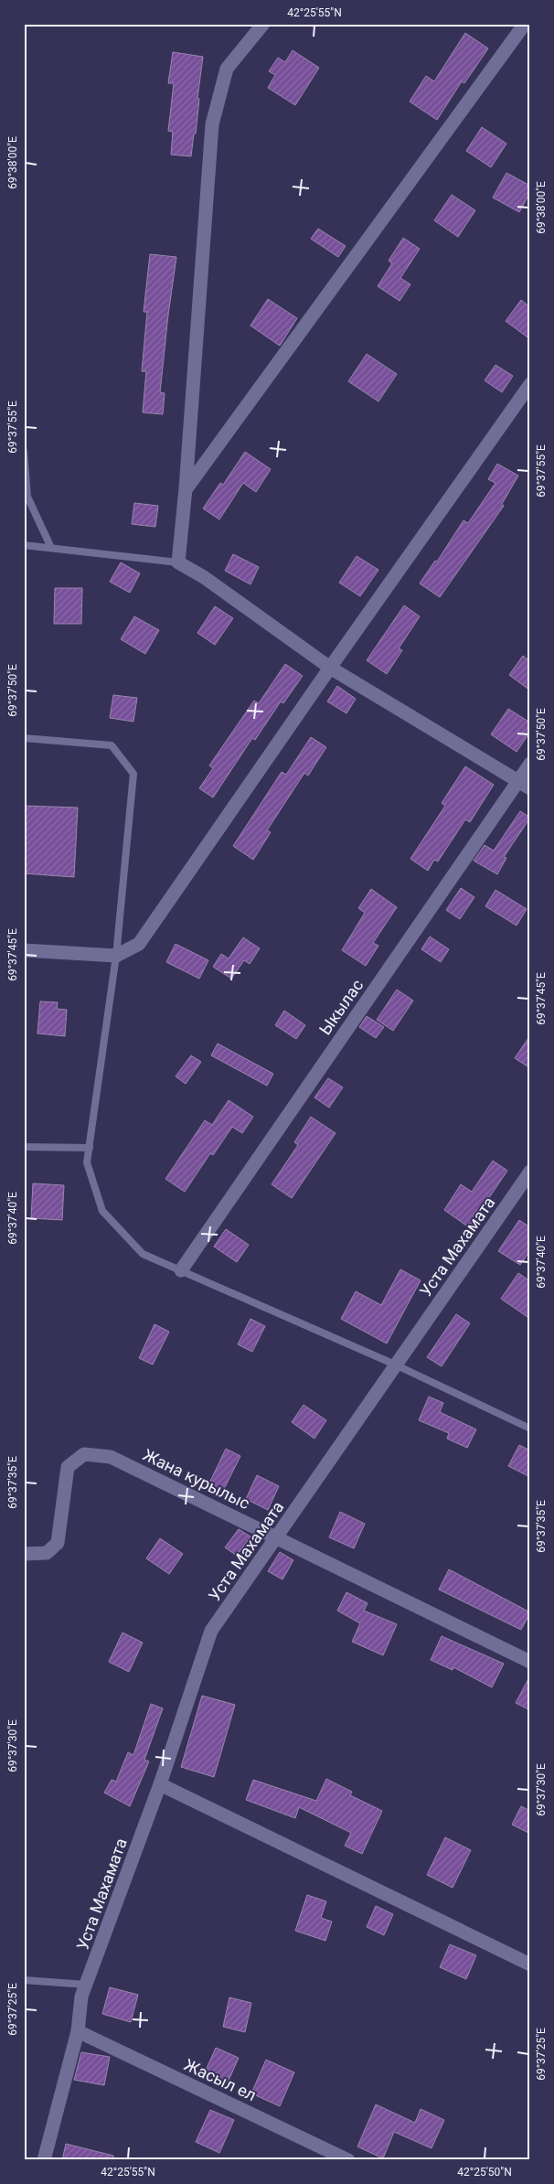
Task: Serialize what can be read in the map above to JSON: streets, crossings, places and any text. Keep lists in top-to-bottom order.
{
  "streets": {
    "street": [
      "Ыкылас",
      "Уста Махамата",
      "Жана курылыс",
      "Жасыл ел"
    ]
  },
  "crossings": [
    ["Уста Махамата", "Жана курылыс"],
    ["Уста Махамата", "Жасыл ел"]
  ],
  "coordinates": [
    "42°25'55\"N",
    "69°38'00\"E",
    "69°37'55\"E",
    "69°37'50\"E",
    "69°37'45\"E",
    "69°37'40\"E",
    "69°37'35\"E",
    "69°37'30\"E",
    "69°37'25\"E",
    "42°25'50\"N"
  ]
}
